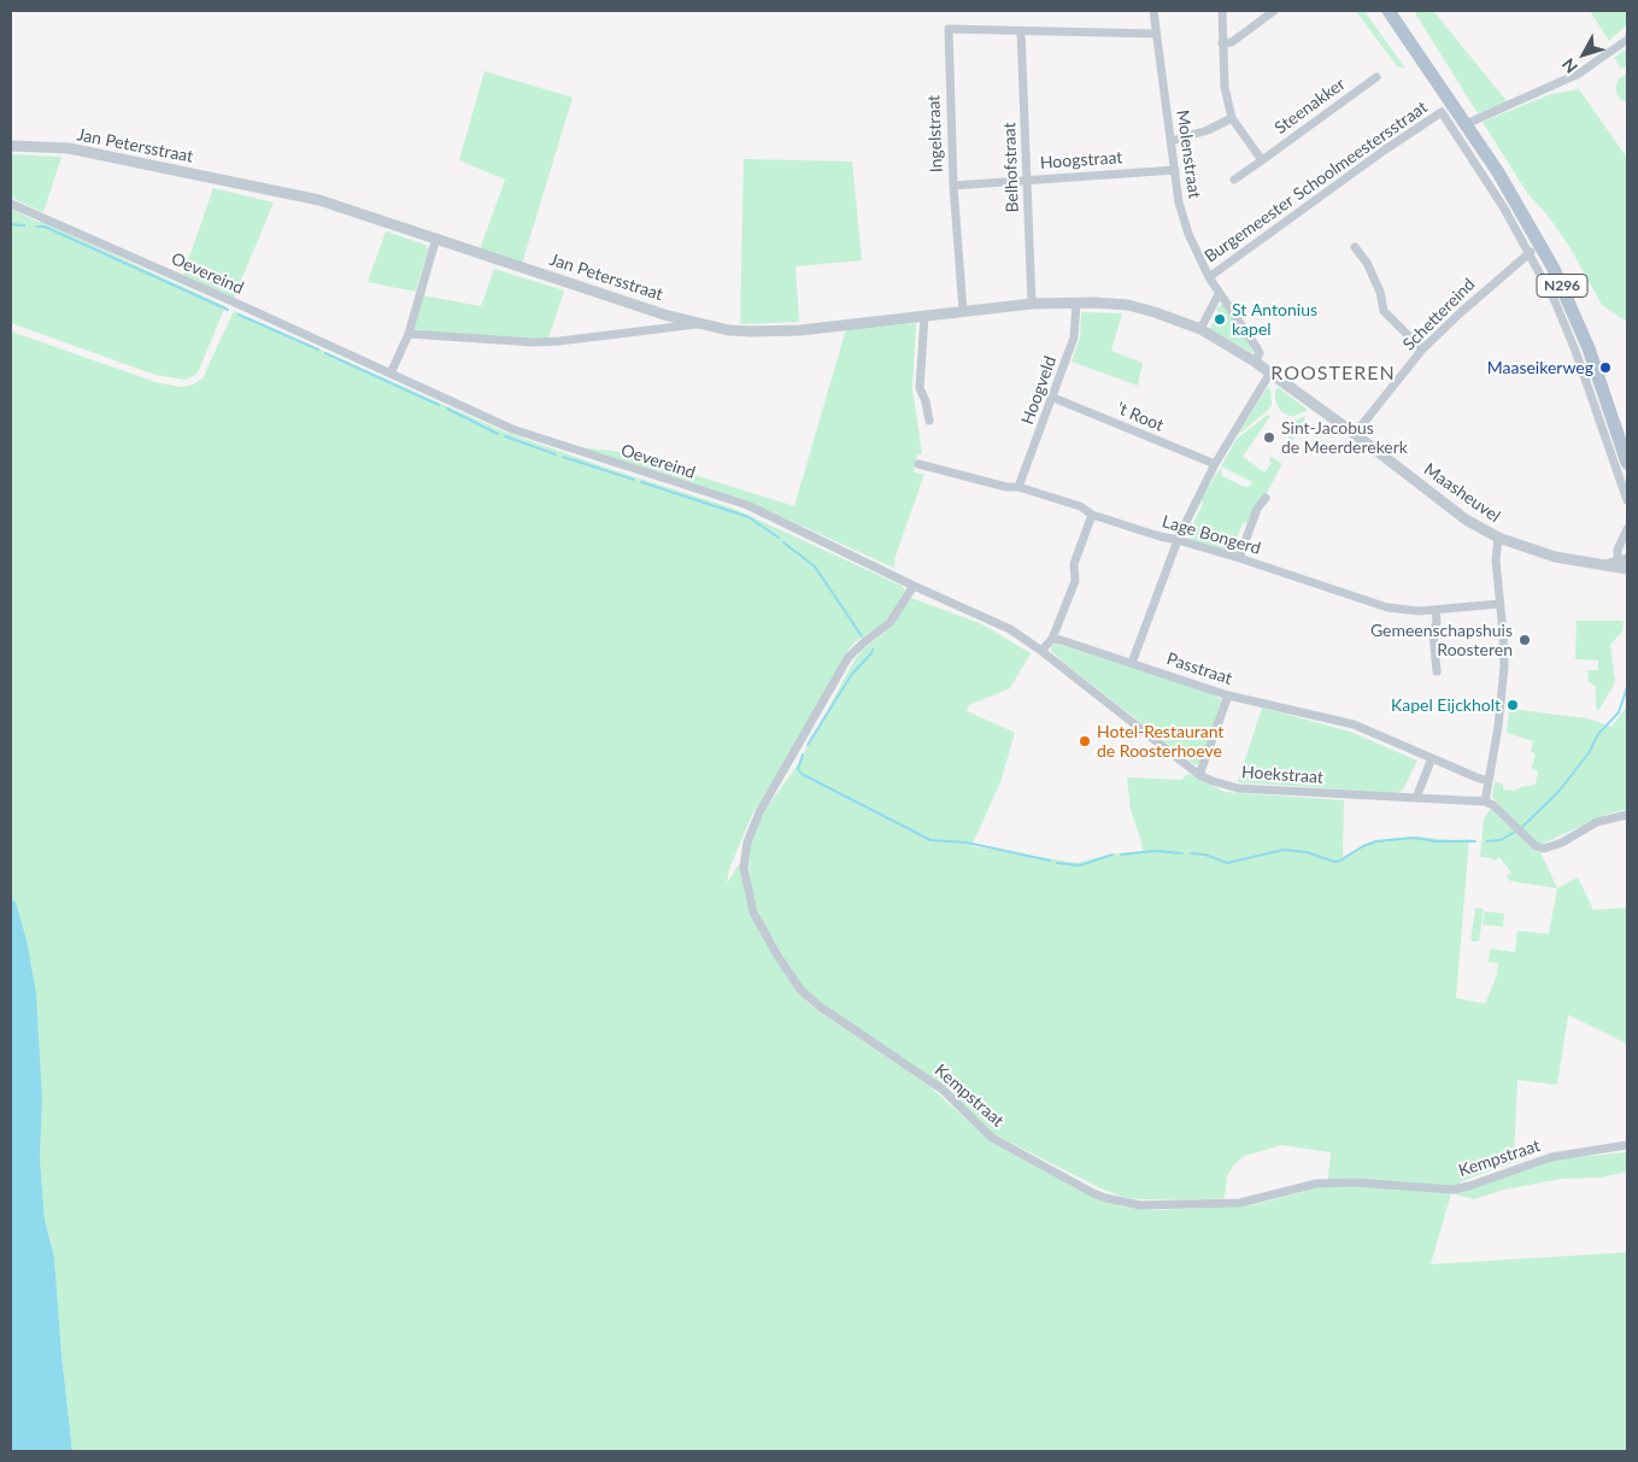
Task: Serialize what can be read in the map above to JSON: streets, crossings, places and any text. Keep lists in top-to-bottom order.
{
  "streets": {
    "main road": ["N296"],
    "street": [
      "Steenakker",
      "Ingelstraat",
      "Jan Petersstraat",
      "Molenstraat",
      "Hoogstraat",
      "Belhofstraat",
      "Burgemeester Schoolmeestersstraat",
      "Oevereind",
      "Schettereind",
      "Hoogveld",
      "'t Root",
      "Maasheuvel",
      "Lage Bongerd",
      "Passtraat",
      "Hoekstraat",
      "Kempstraat"
    ]
  },
  "crossings": [
    ["Ingelstraat", "Jan Petersstraat"],
    ["Ingelstraat", "Hoogstraat"],
    ["Ingelstraat", "Belhofstraat"],
    ["Jan Petersstraat", "Belhofstraat"],
    ["Jan Petersstraat", "Hoogveld"],
    ["Jan Petersstraat", "Maasheuvel"],
    ["Molenstraat", "Hoogstraat"],
    ["Molenstraat", "Burgemeester Schoolmeestersstraat"],
    ["Molenstraat", "Maasheuvel"],
    ["Hoogstraat", "Belhofstraat"],
    ["Burgemeester Schoolmeestersstraat", "Schettereind"],
    ["Oevereind", "Kempstraat"],
    ["Schettereind", "Maasheuvel"],
    ["Hoogveld", "'t Root"],
    ["Hoogveld", "Lage Bongerd"]
  ],
  "districts": ["ROOSTEREN"],
  "places": [
    "St Antonius kapel",
    "Maaseikerweg",
    "Sint-Jacobus de Meerderekerk",
    "Gemeenschapshuis Roosteren",
    "Kapel Eijckholt",
    "Hotel-Restaurant de Roosterhoeve"
  ],
  "north": "bottom left"
}
